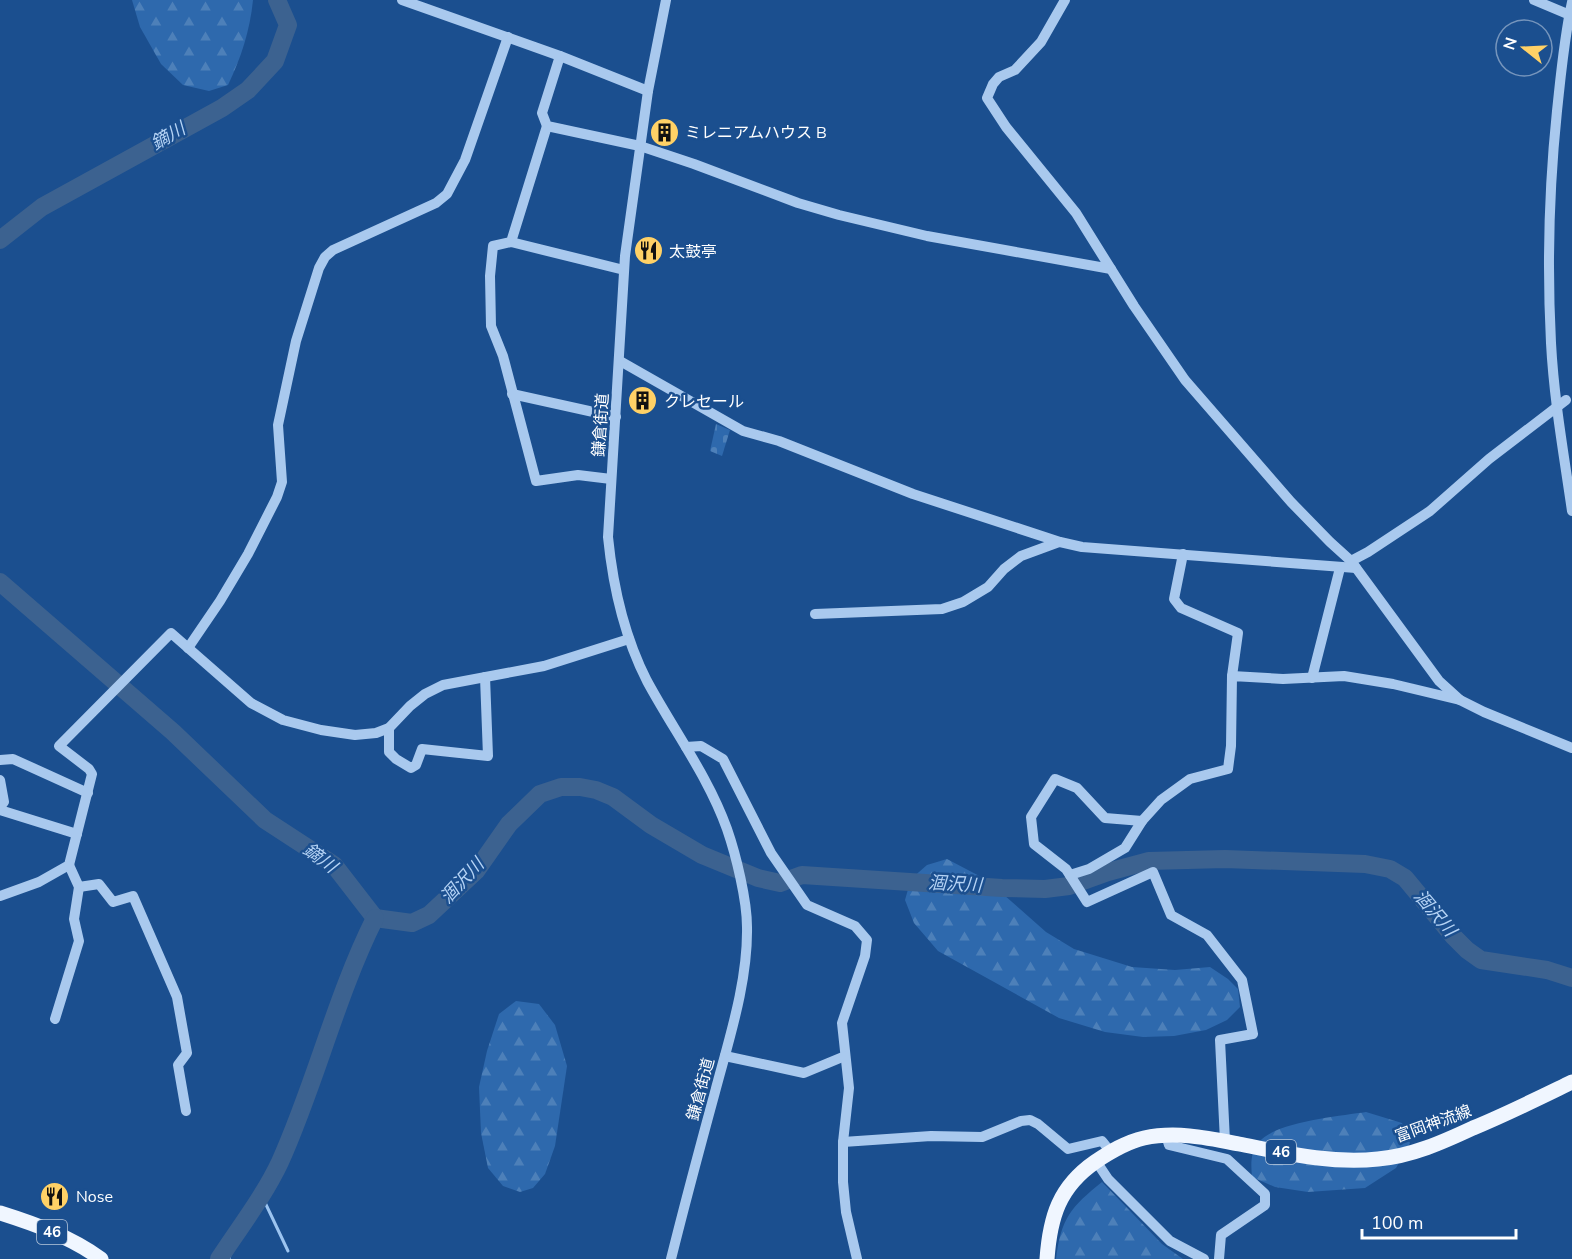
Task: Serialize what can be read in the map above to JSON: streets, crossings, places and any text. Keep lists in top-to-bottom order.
{
  "streets": {
    "main road": ["富岡神流線", "46"],
    "street": ["鎌倉街道"]
  },
  "water": ["鏑川", "涸沢川"],
  "places": {
    "building": ["ミレニアムハウス B", "クレセール"],
    "restaurant": ["太鼓亭", "Nose"]
  },
  "scale_bar": "100 m",
  "north": "left"
}
